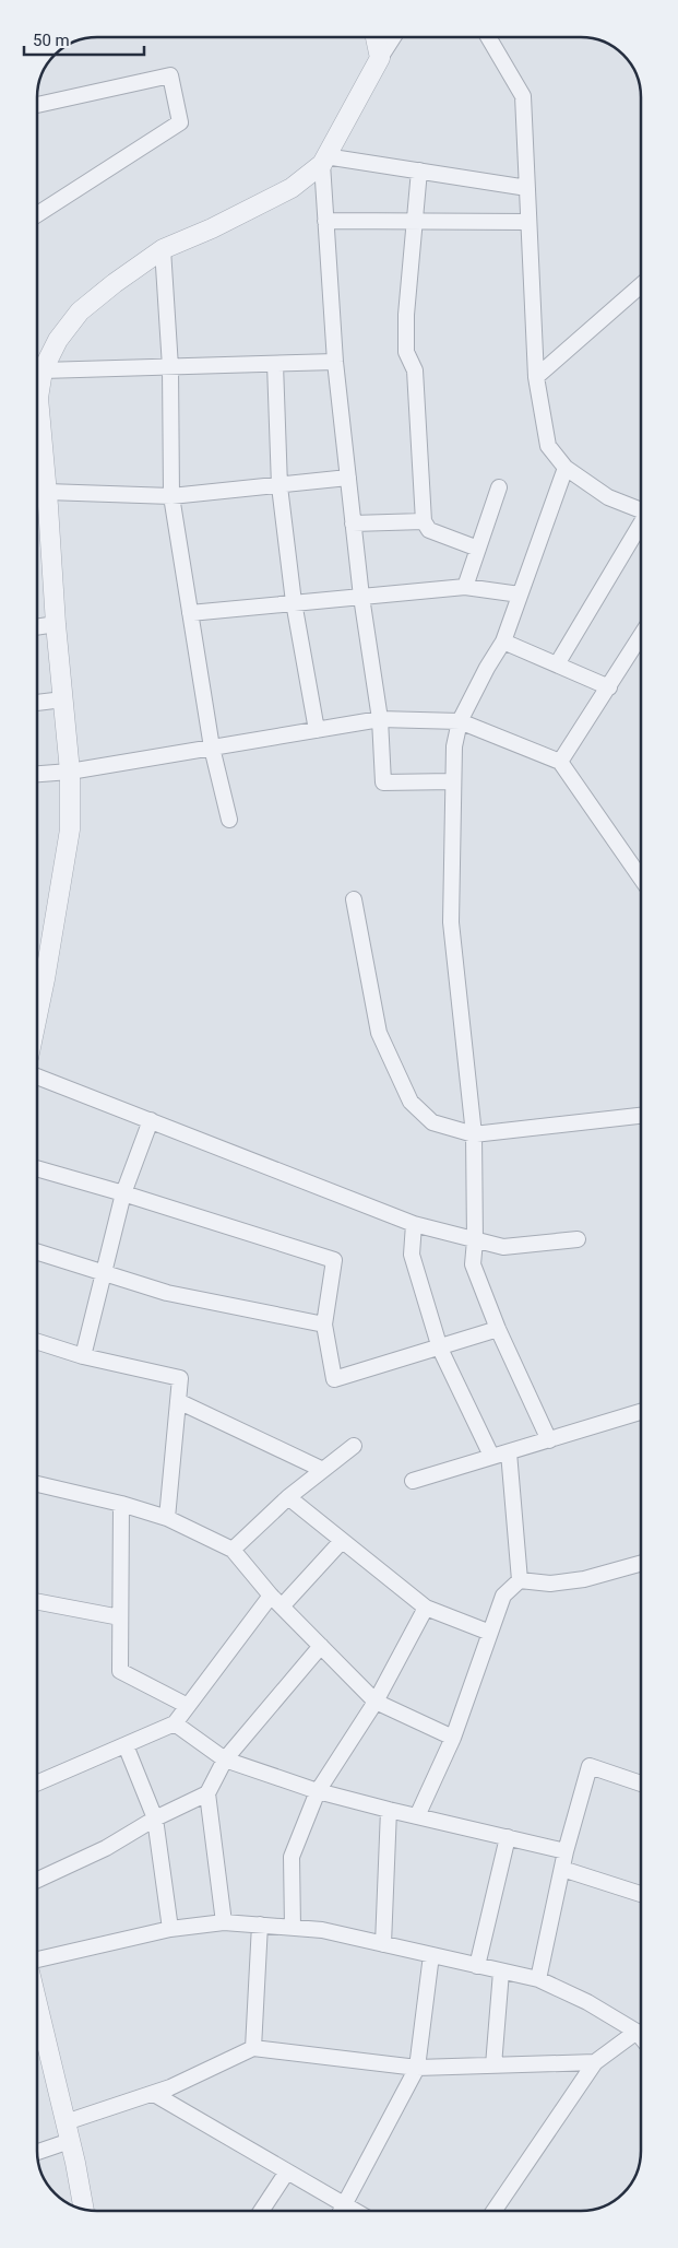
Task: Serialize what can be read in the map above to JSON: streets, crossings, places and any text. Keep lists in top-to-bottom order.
{
  "scale_bar": "50 m"
}
